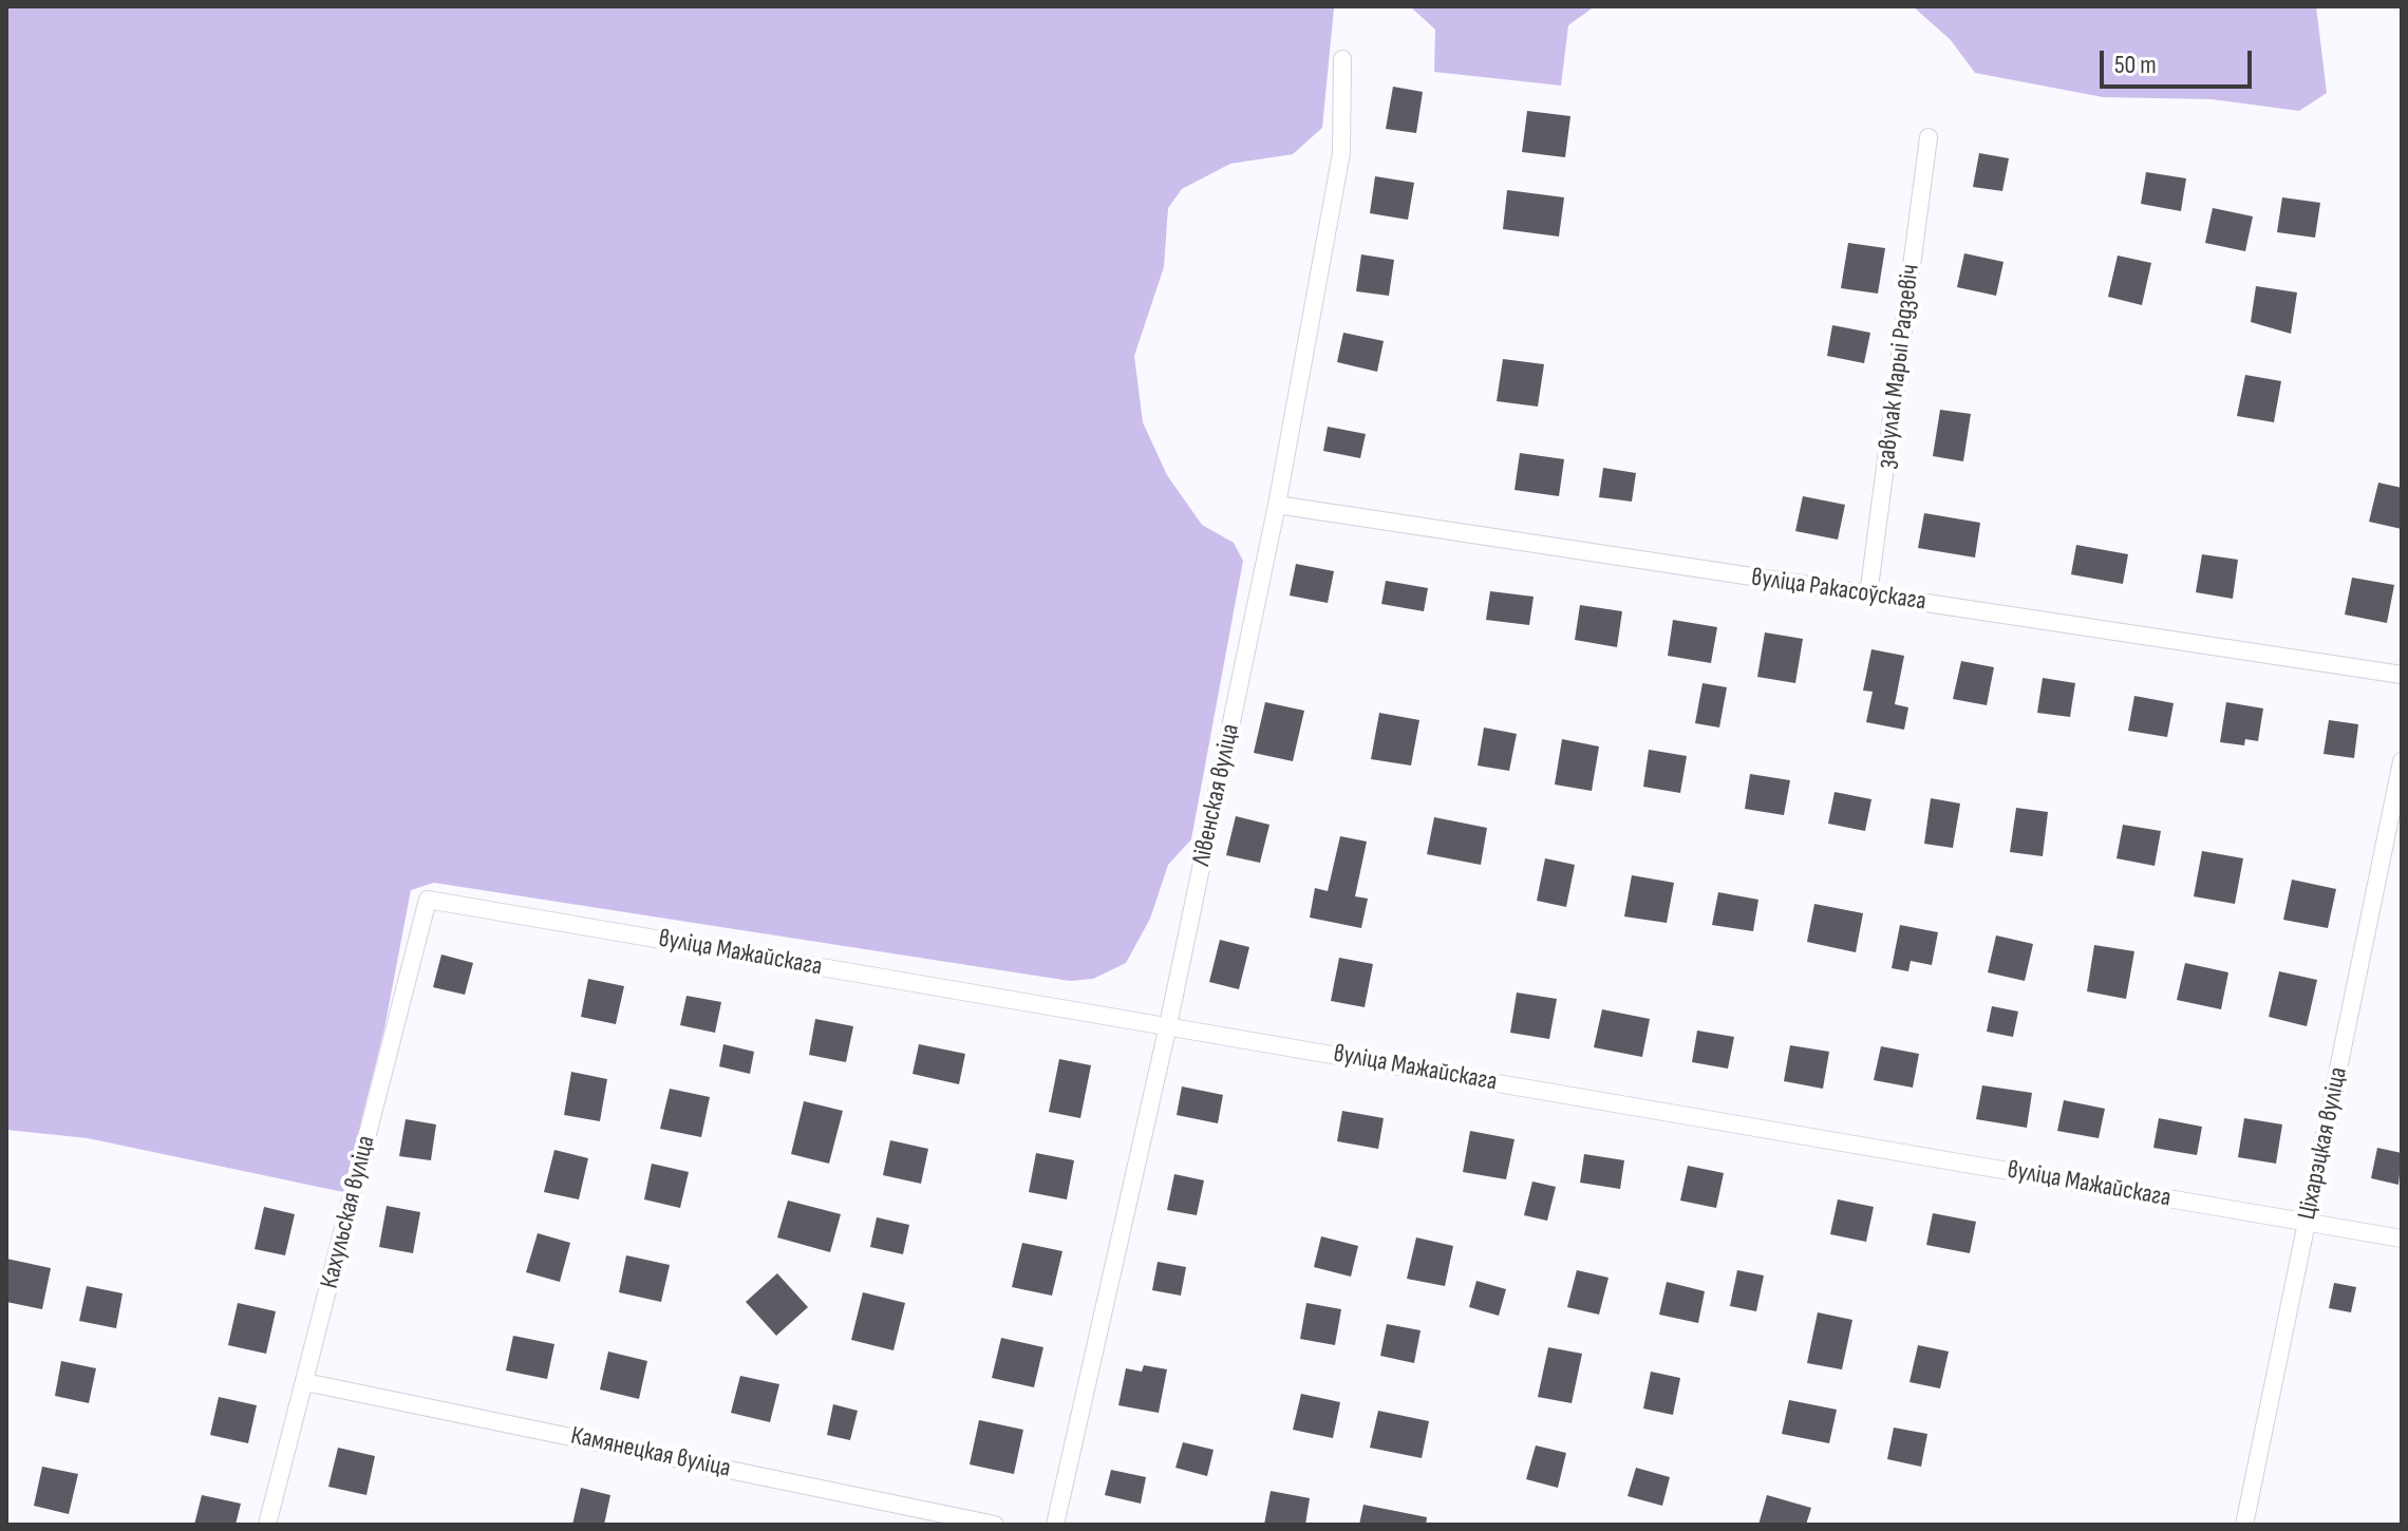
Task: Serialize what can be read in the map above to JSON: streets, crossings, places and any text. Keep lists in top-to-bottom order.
{
  "streets": {
    "street": [
      "завулак Марыі Радзевіч",
      "вуліца Ракасоўскага",
      "Лівенская вуліца",
      "вуліца Мажайскага",
      "Ціхарэцкая вуліца",
      "Кахульская вуліца",
      "Камянецкая вуліца"
    ]
  },
  "crossings": [
    ["завулак Марыі Радзевіч", "вуліца Ракасоўскага"],
    ["вуліца Ракасоўскага", "Лівенская вуліца"],
    ["Лівенская вуліца", "вуліца Мажайскага"],
    ["вуліца Мажайскага", "Ціхарэцкая вуліца"],
    ["вуліца Мажайскага", "Кахульская вуліца"],
    ["Кахульская вуліца", "Камянецкая вуліца"]
  ],
  "scale_bar": "50 m"
}
